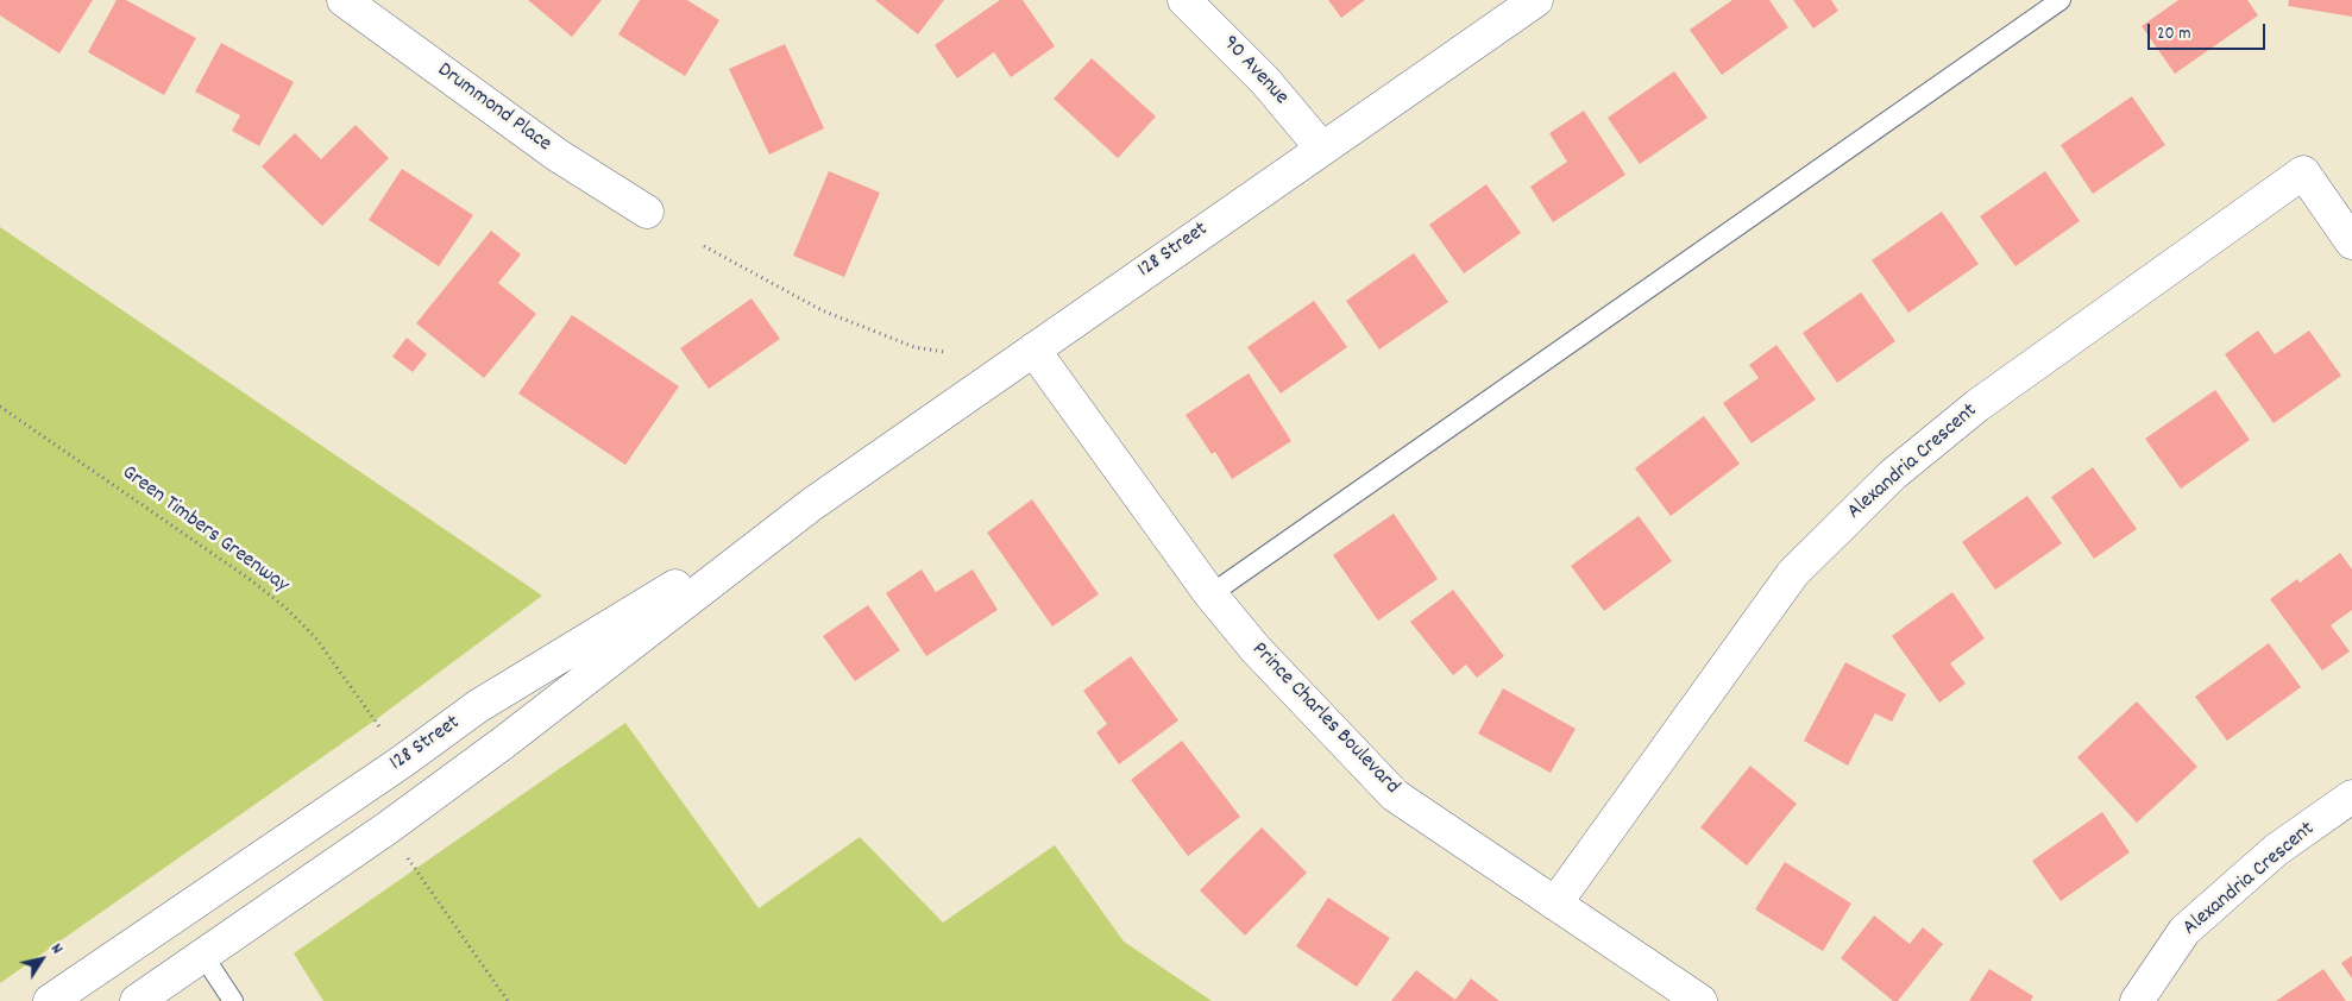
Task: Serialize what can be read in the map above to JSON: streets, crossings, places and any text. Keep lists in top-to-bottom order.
{
  "streets": {
    "street": [
      "90 Avenue",
      "Drummond Place",
      "128 Street",
      "Alexandria Crescent",
      "Prince Charles Boulevard"
    ],
    "path": ["Green Timbers Greenway"]
  },
  "crossings": [
    ["90 Avenue", "128 Street"],
    ["128 Street", "Prince Charles Boulevard"],
    ["Alexandria Crescent", "Prince Charles Boulevard"]
  ],
  "scale_bar": "20 m",
  "north": "top right"
}
